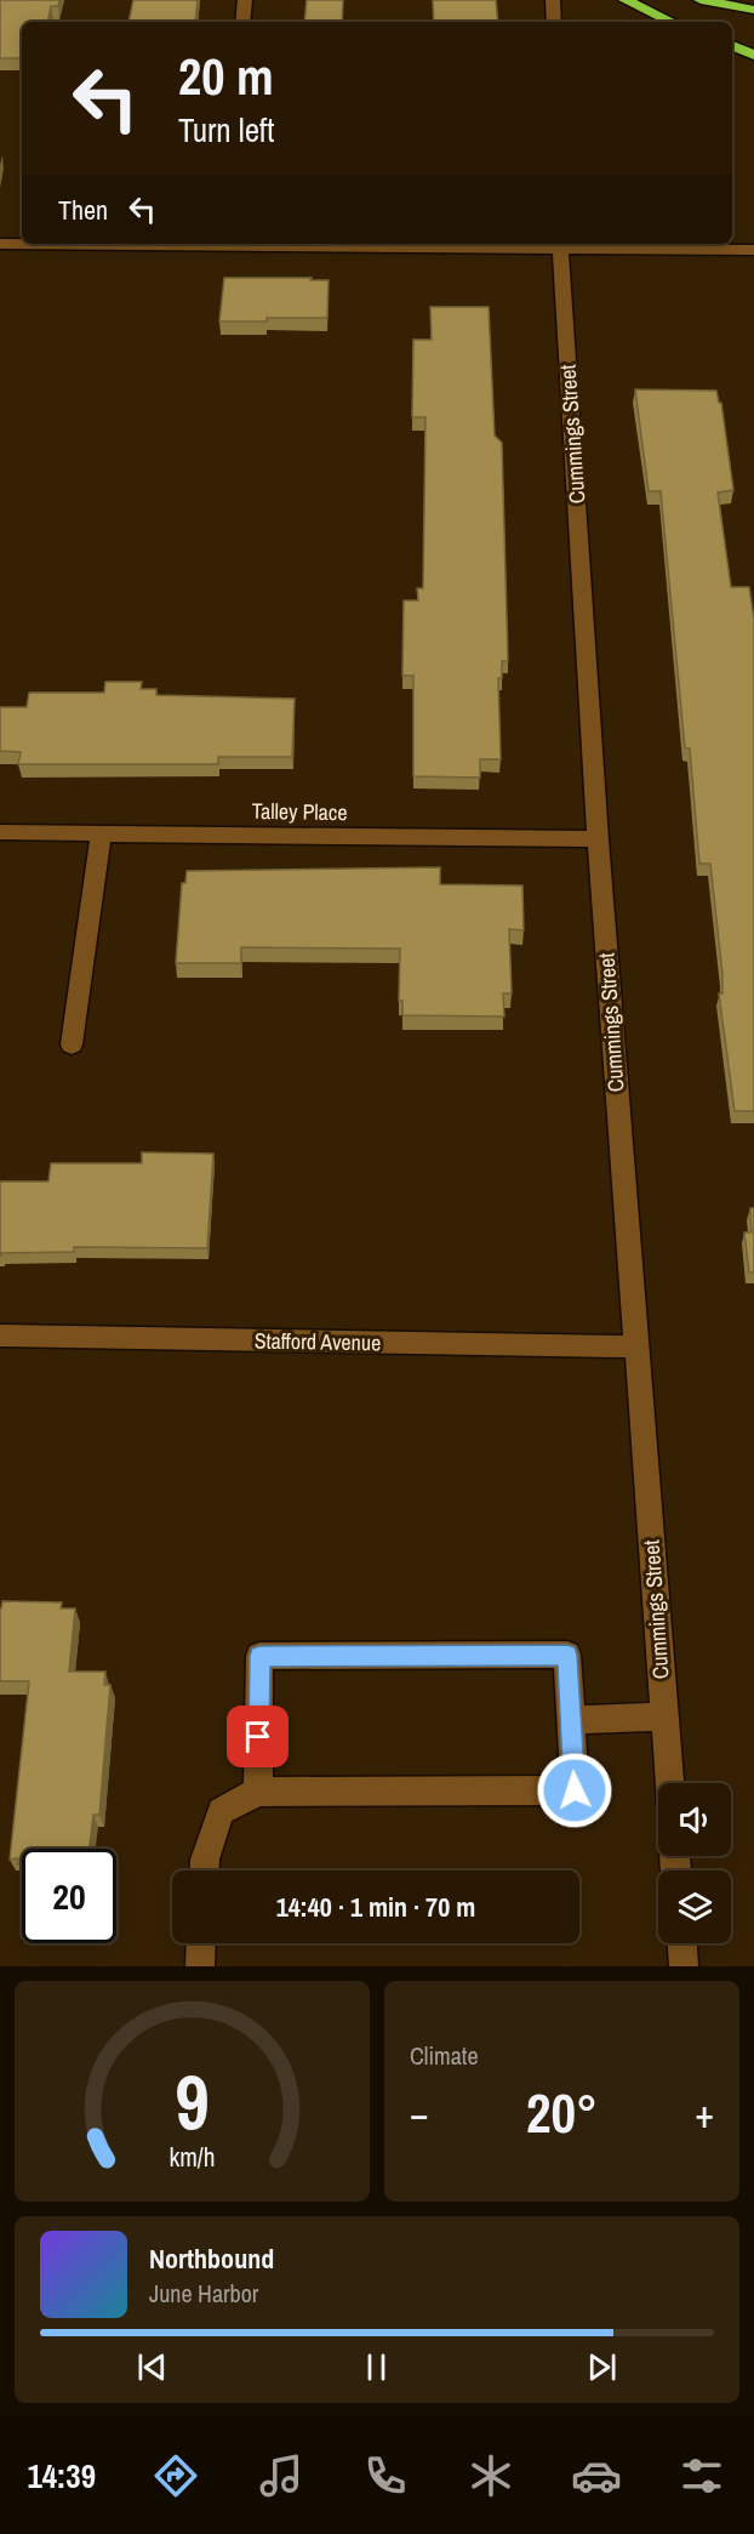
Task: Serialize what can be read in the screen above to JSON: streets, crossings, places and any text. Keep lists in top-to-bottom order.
{
  "streets": {
    "street": ["Cummings Street", "Talley Place", "Stafford Avenue"]
  },
  "crossings": [
    ["Cummings Street", "Talley Place"],
    ["Cummings Street", "Stafford Avenue"]
  ],
  "page": {
    "turn": ["20 m", "Turn left"],
    "then": "Then",
    "limit": "20",
    "trip": "14:40 · 1 min · 70 m",
    "tile": "Climate",
    "heat": ["−", "20°", "+"],
    "song": ["Northbound", "June Harbor"],
    "tabs": "14:39",
    "gauge": ["9", "km/h"]
  }
}
